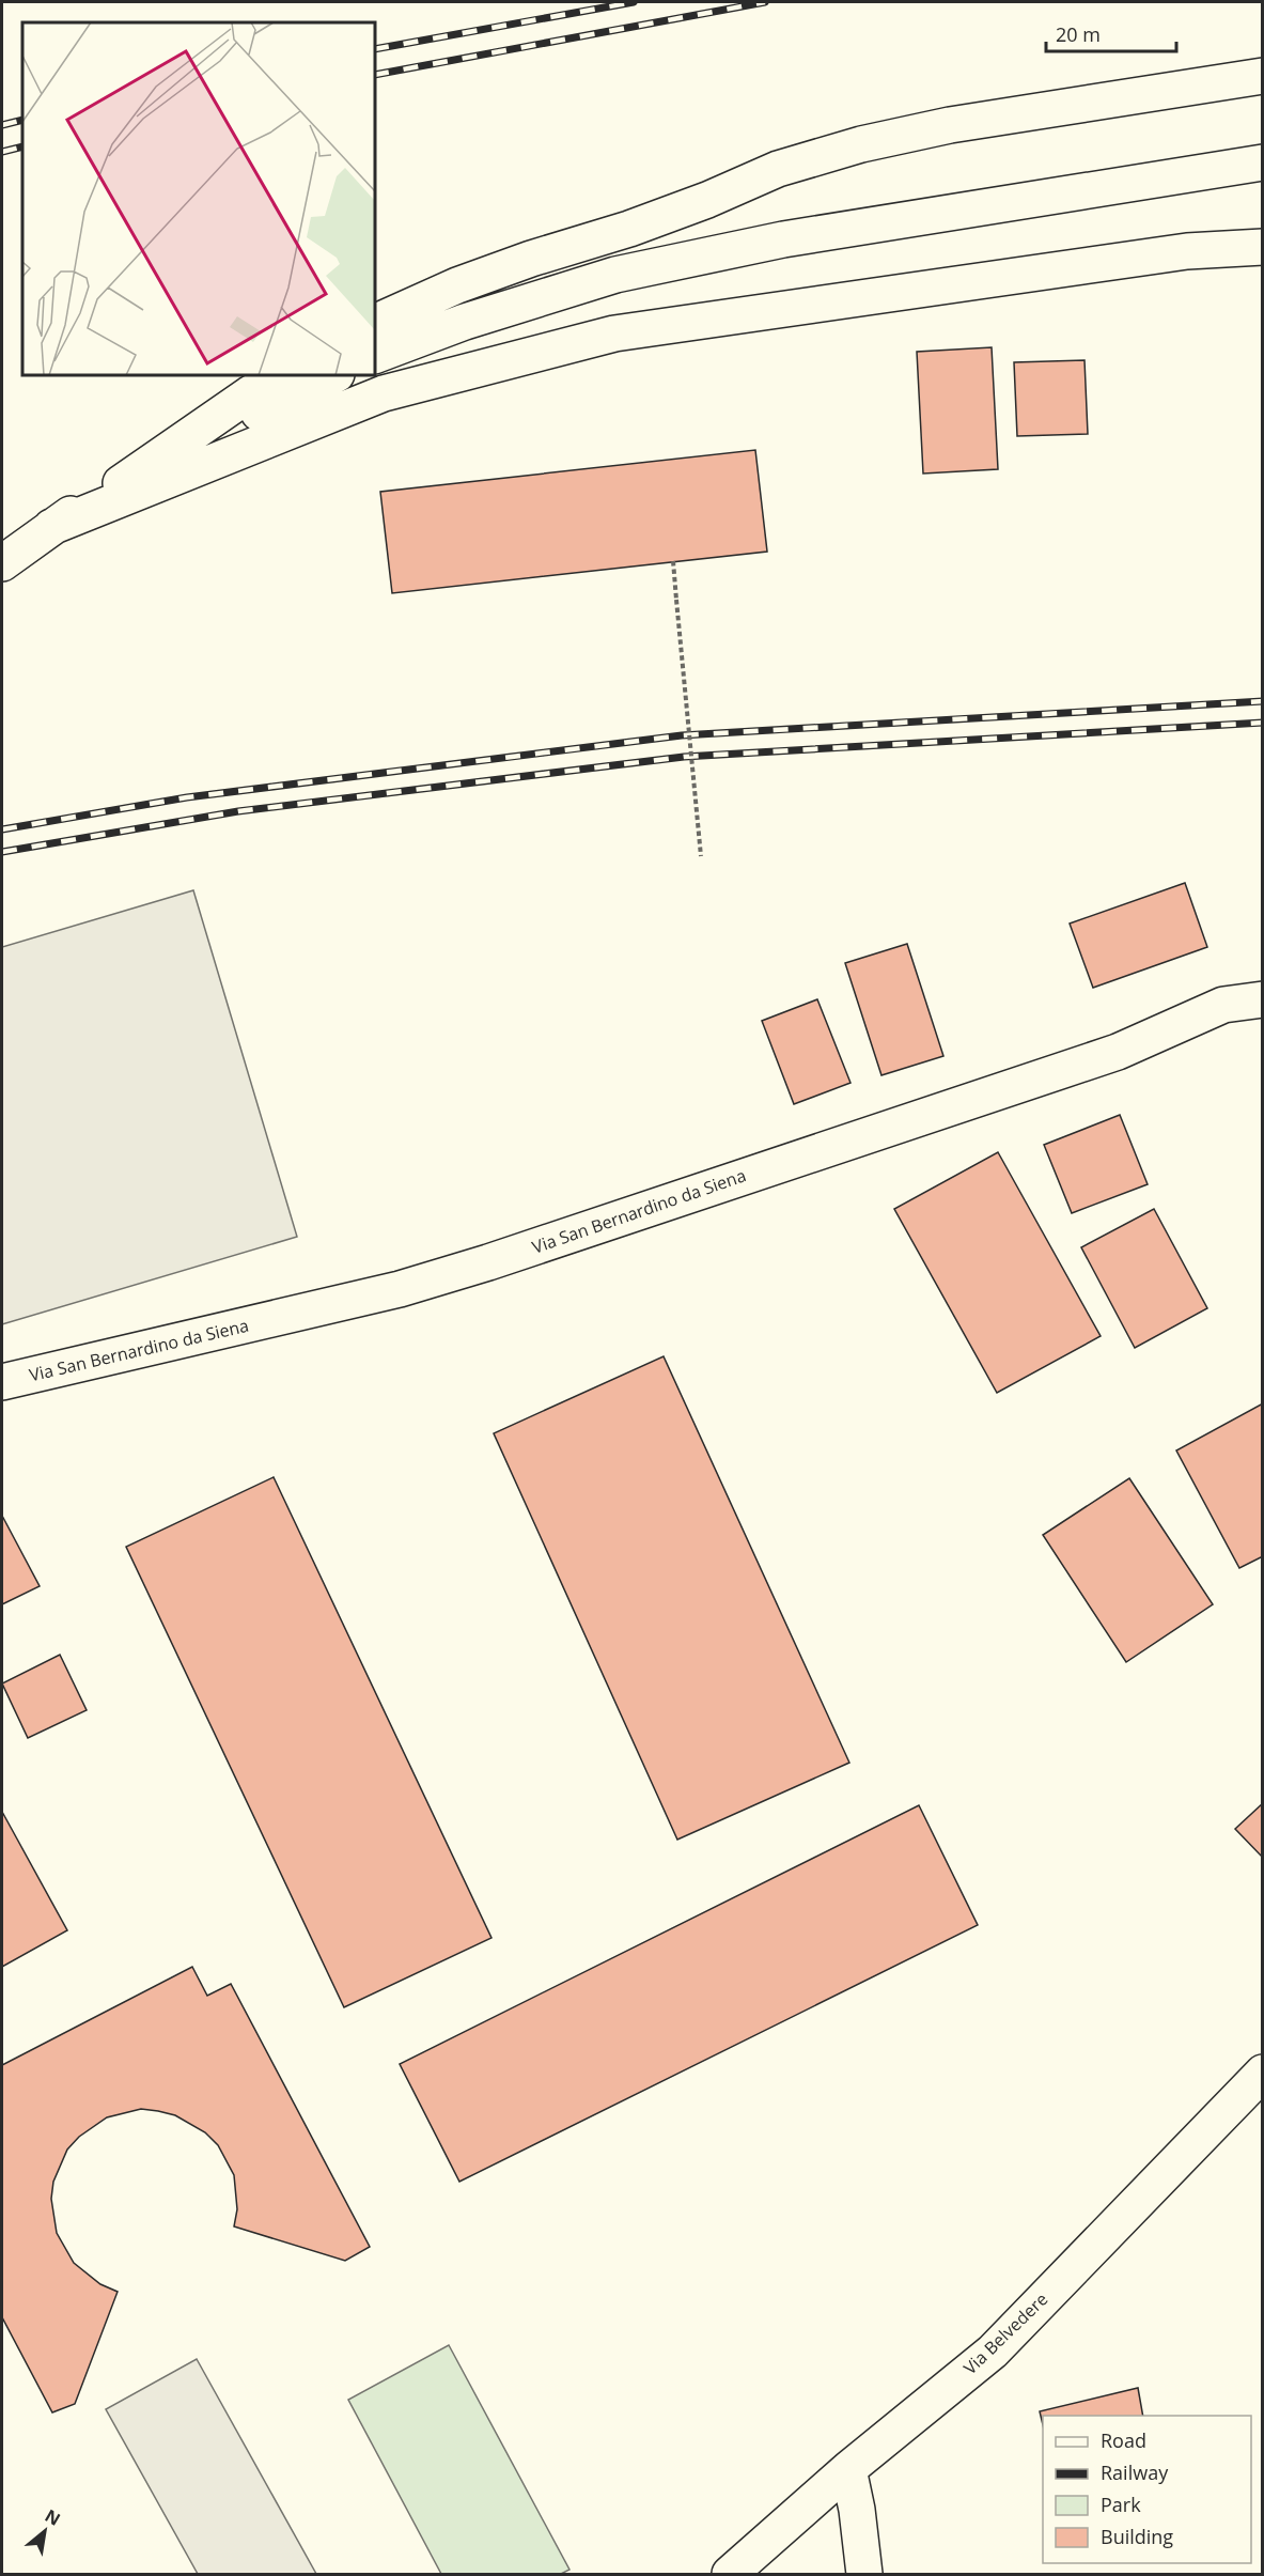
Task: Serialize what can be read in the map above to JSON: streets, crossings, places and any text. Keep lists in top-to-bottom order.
{
  "streets": {
    "main road": ["Via San Bernardino da Siena", "Via Belvedere"]
  },
  "legend": [
    "Road",
    "Railway",
    "Park",
    "Building"
  ],
  "scale_bar": "20 m",
  "north": "top right"
}
